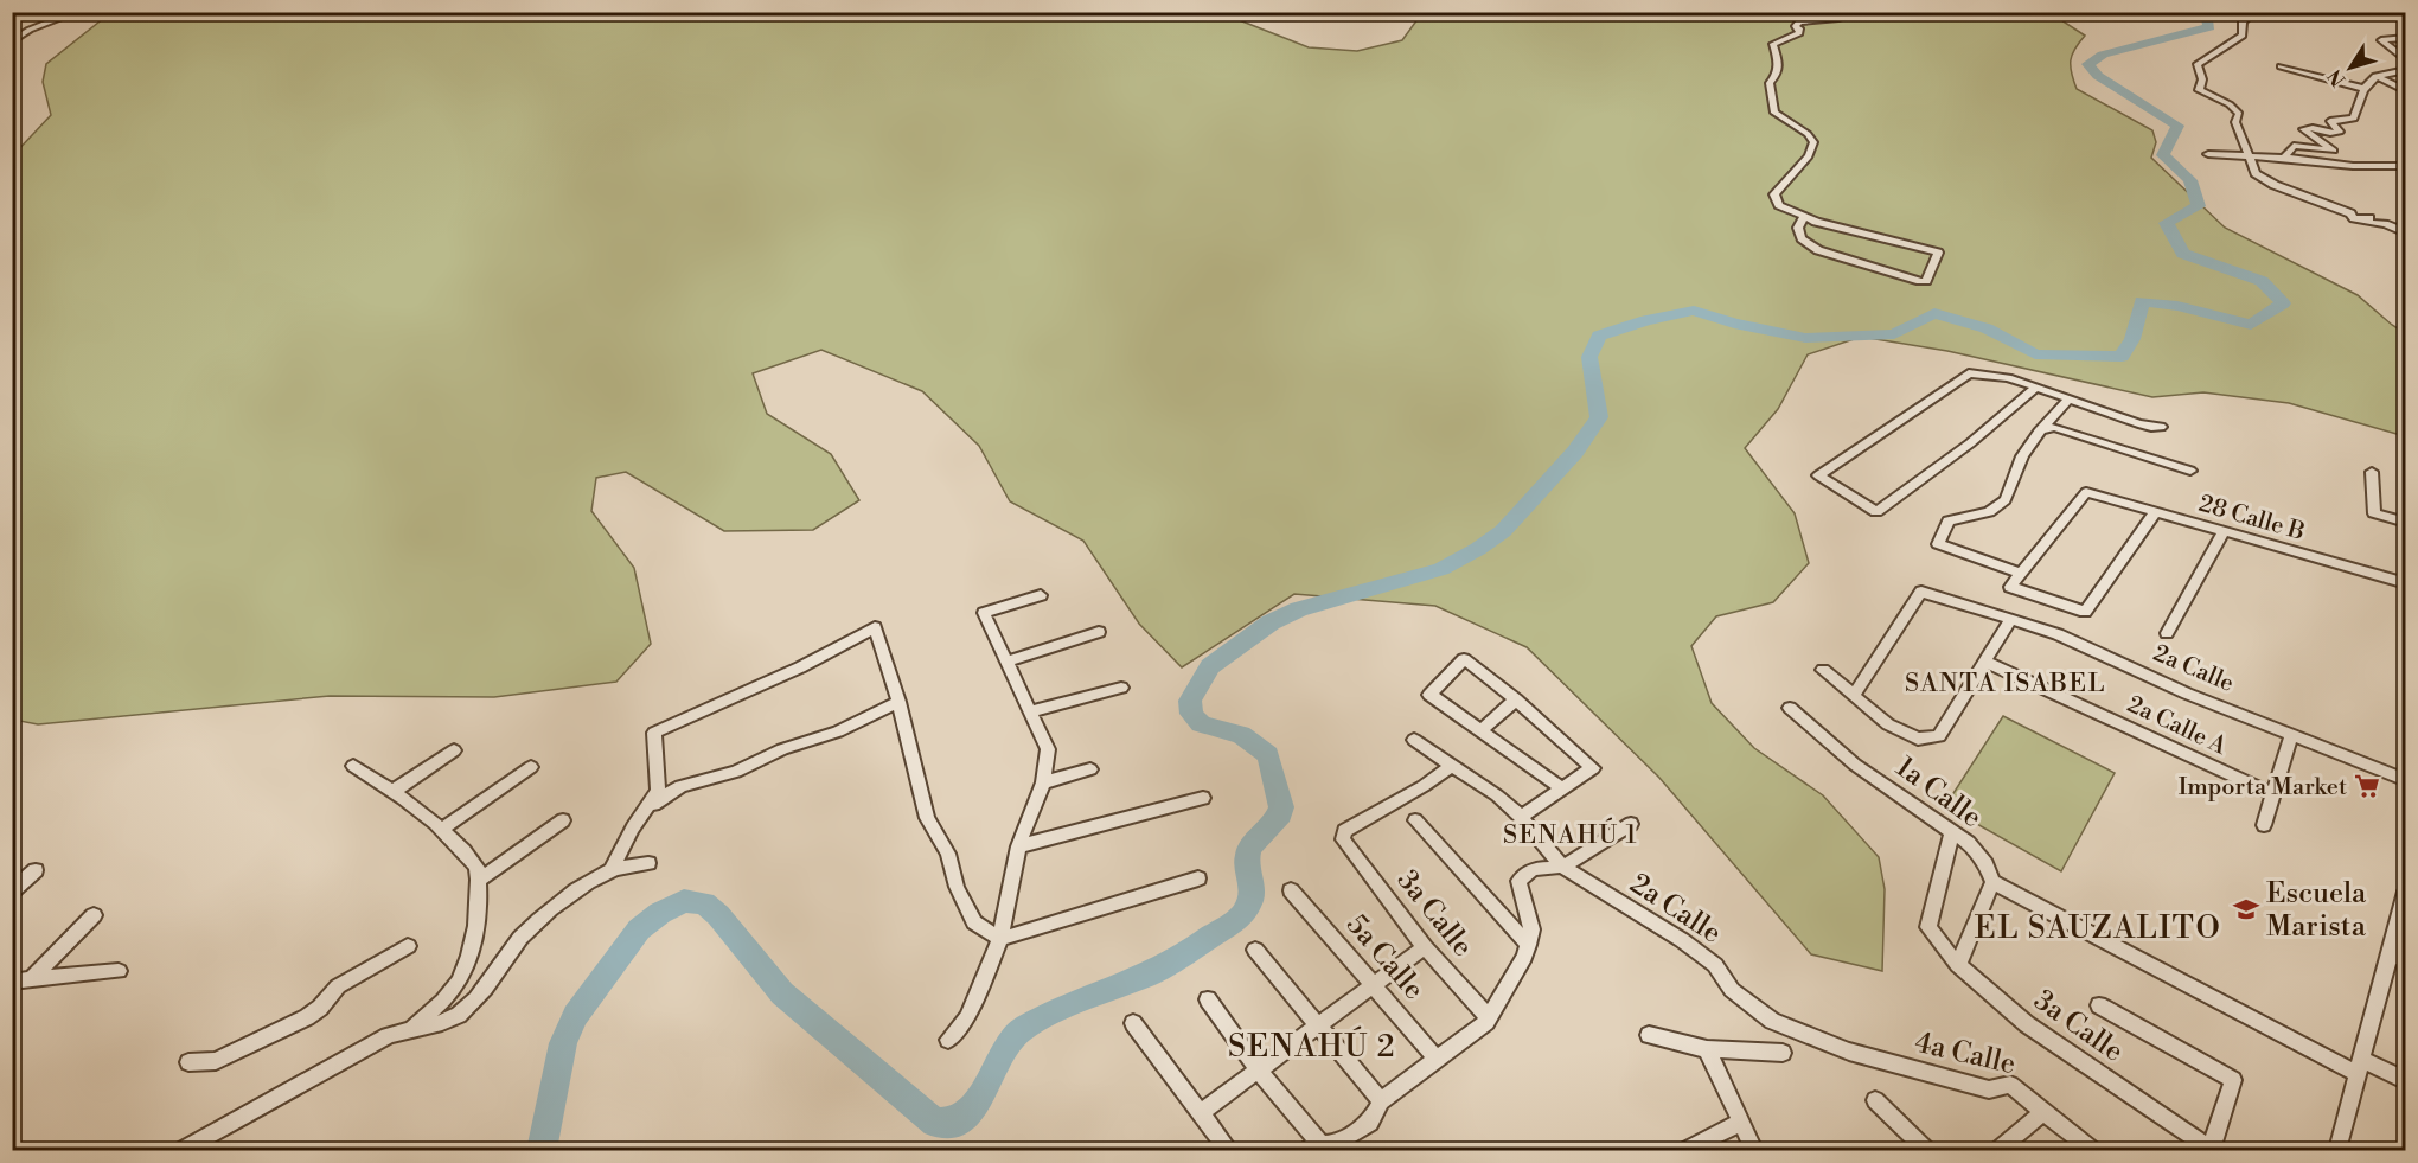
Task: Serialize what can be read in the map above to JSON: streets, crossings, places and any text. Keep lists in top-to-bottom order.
{
  "streets": {
    "street": [
      "28 Calle B",
      "2a Calle",
      "2a Calle A",
      "1a Calle",
      "3a Calle",
      "5a Calle",
      "4a Calle"
    ]
  },
  "crossings": [
    ["2a Calle", "3a Calle"],
    ["2a Calle", "4a Calle"],
    ["1a Calle", "3a Calle"]
  ],
  "districts": [
    "SANTA ISABEL",
    "SENAHÚ 1",
    "EL SAUZALITO",
    "SENAHÚ 2"
  ],
  "places": {
    "supermarket": ["Importa Market"],
    "school or university": ["Escuela Marista"]
  },
  "north": "bottom left"
}
